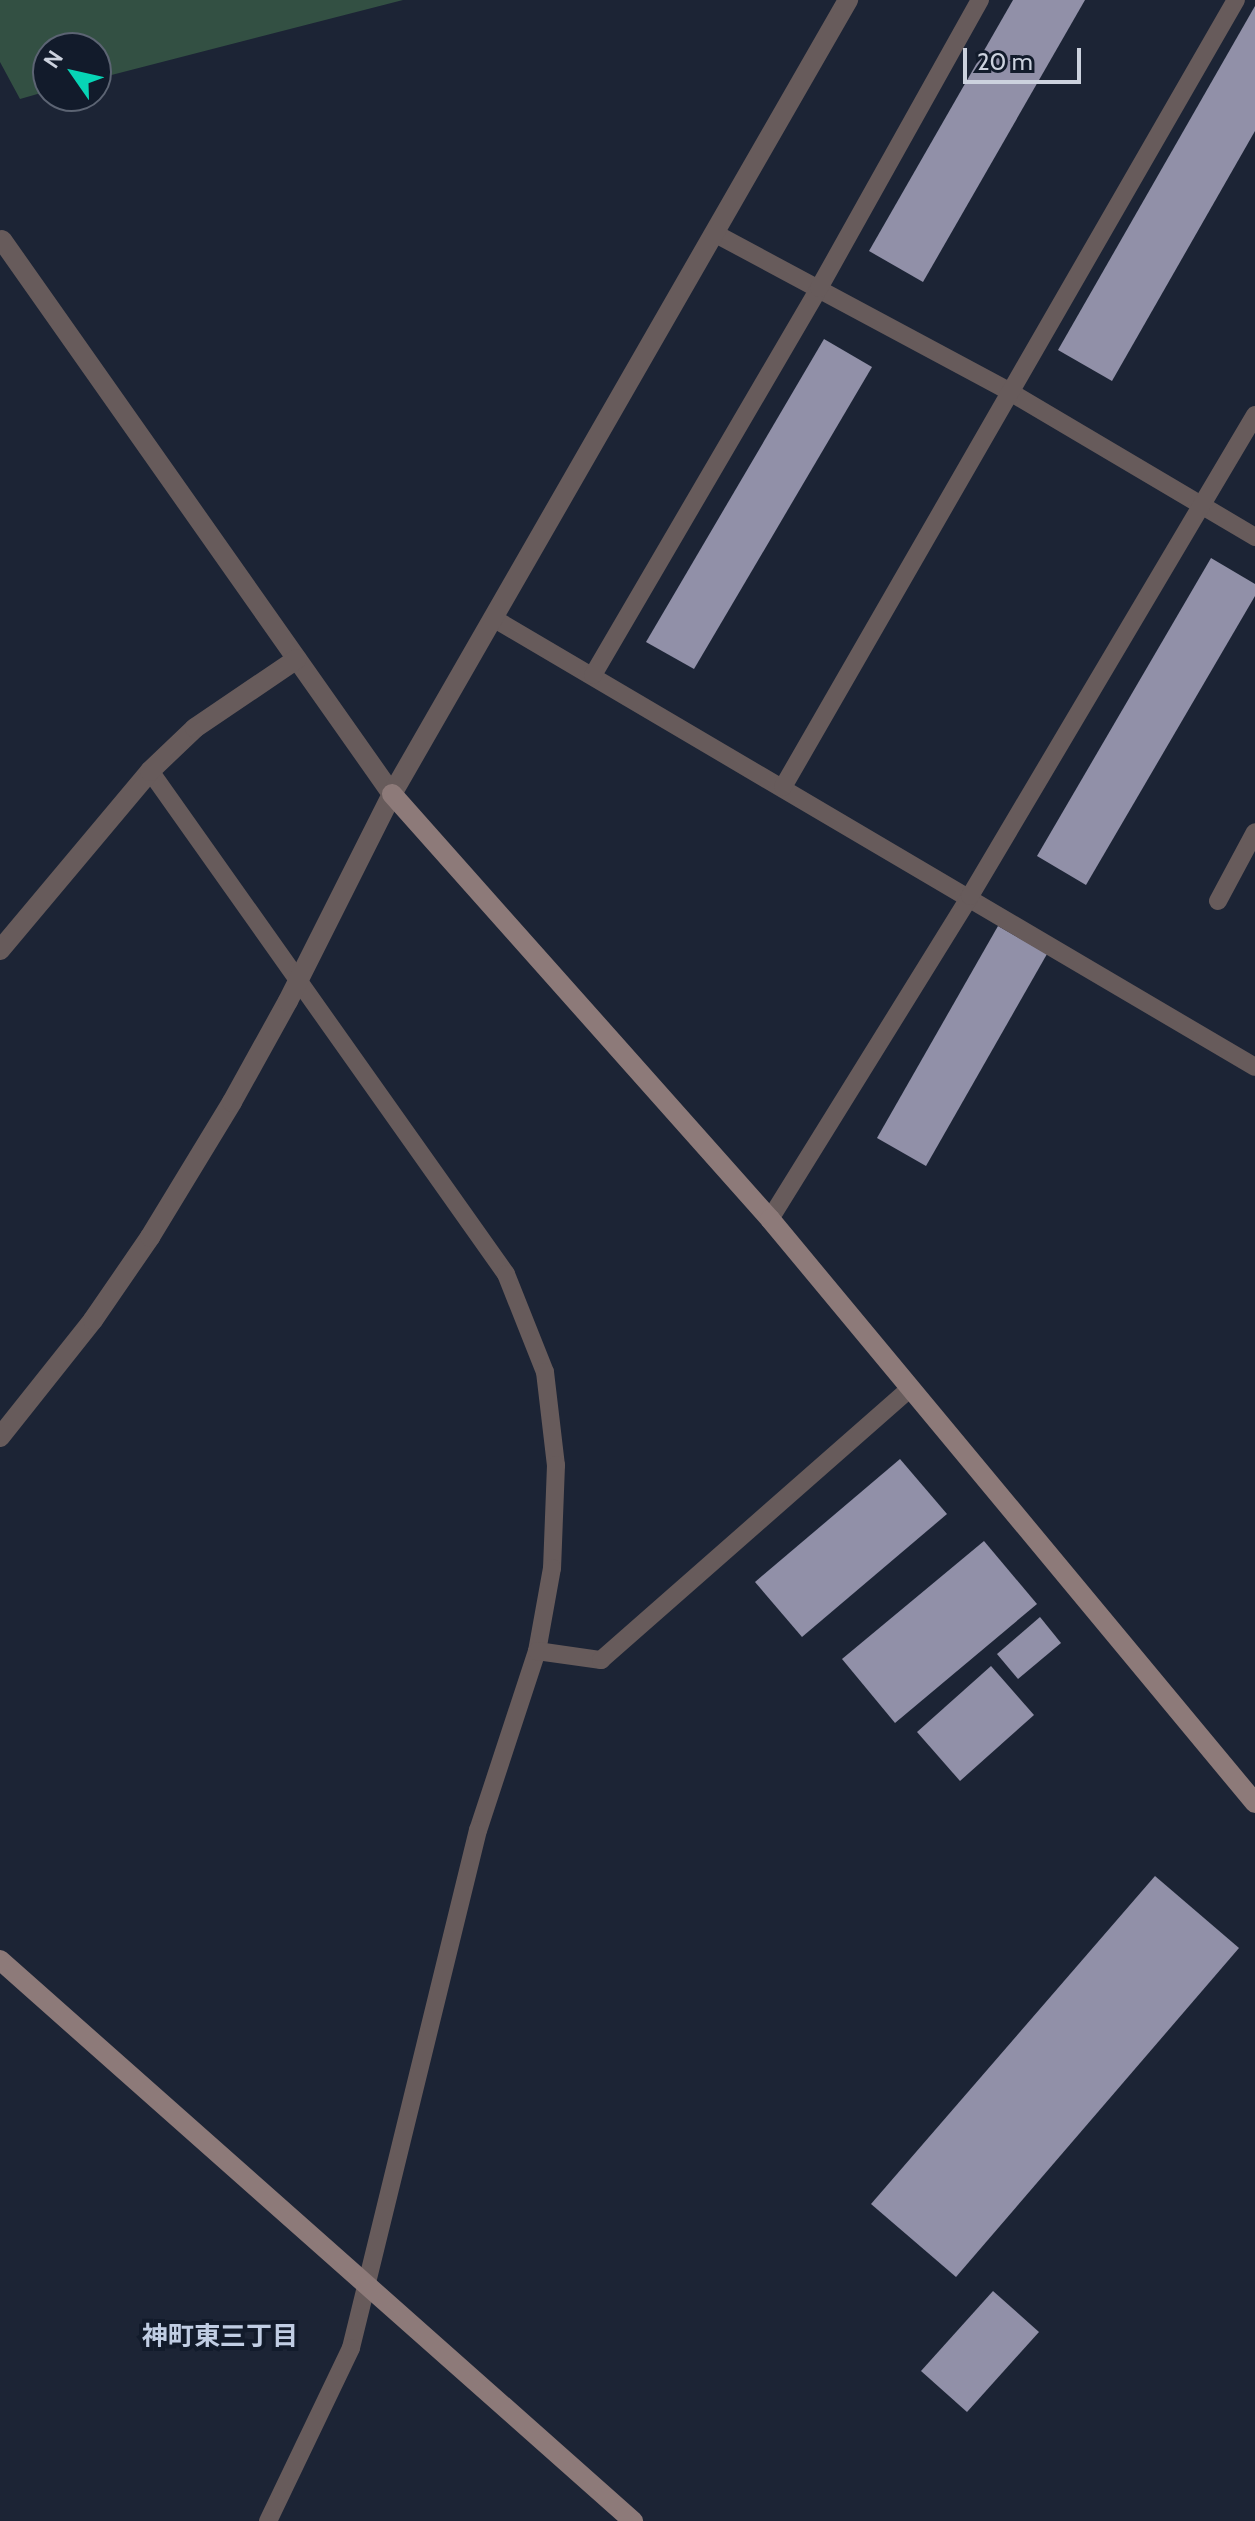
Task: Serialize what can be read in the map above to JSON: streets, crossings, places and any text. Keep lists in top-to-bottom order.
{
  "districts": ["神町東三丁目"],
  "scale_bar": "20 m",
  "north": "top left"
}
